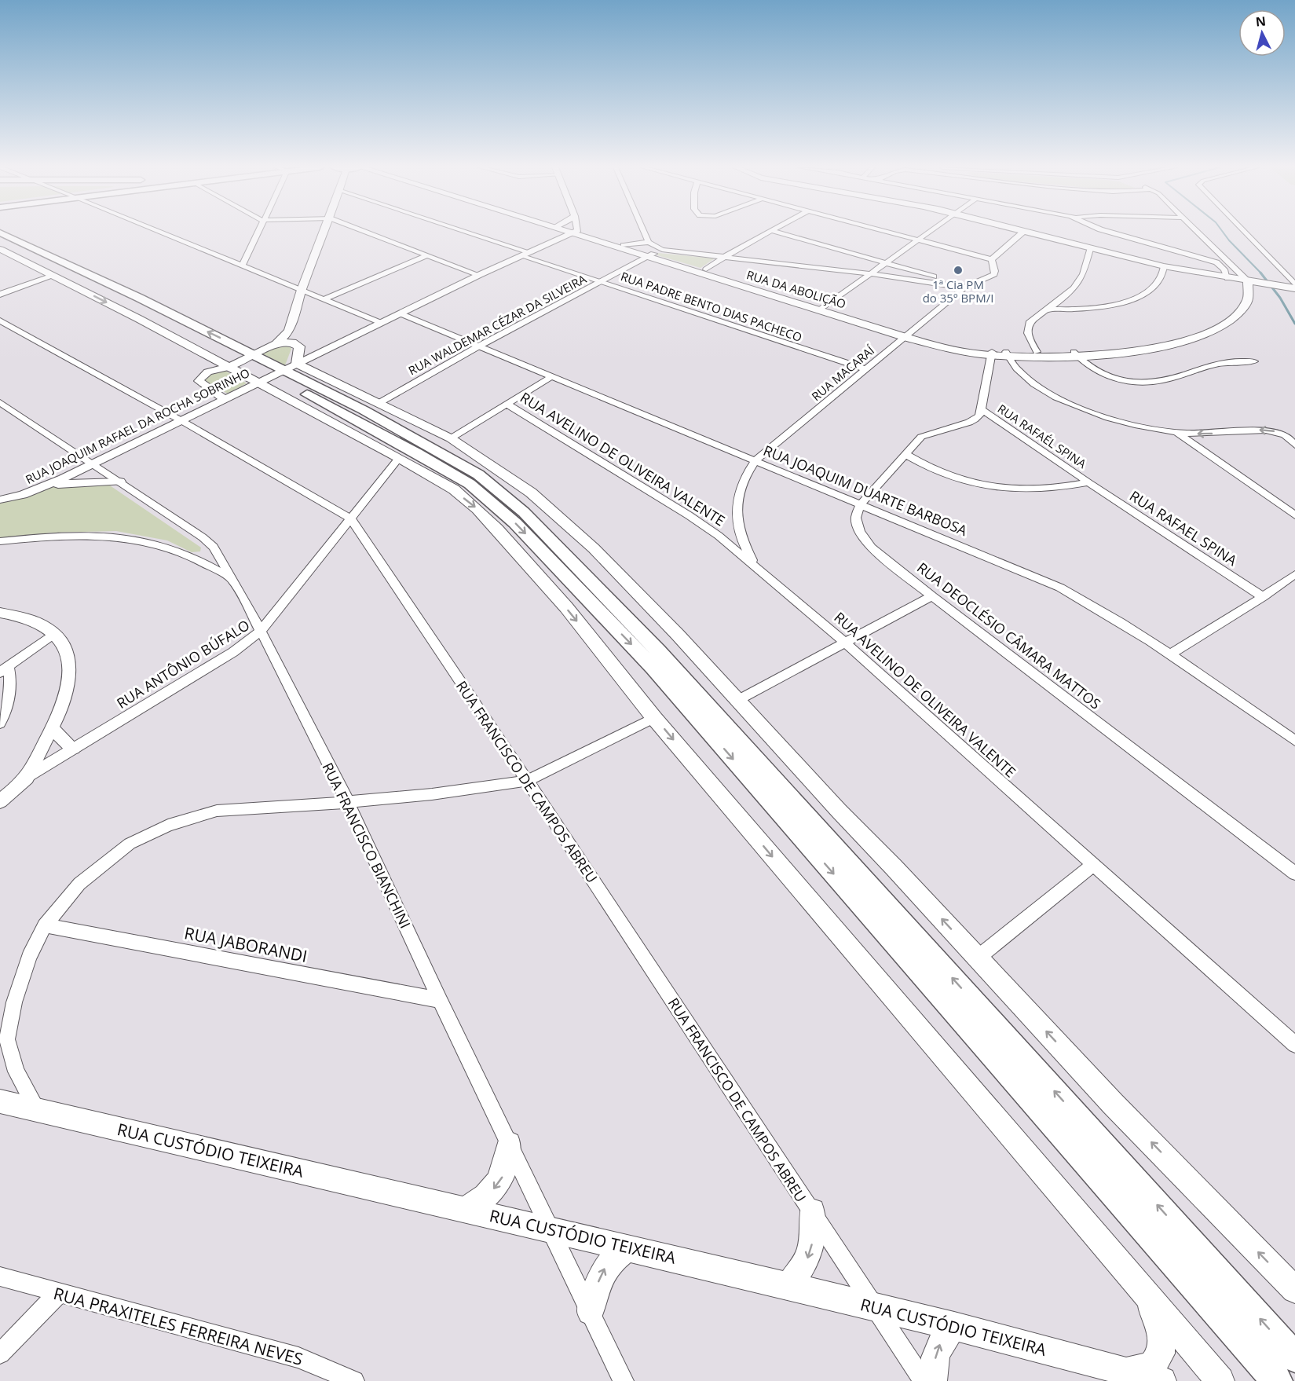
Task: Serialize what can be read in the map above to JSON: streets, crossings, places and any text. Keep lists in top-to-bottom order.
{
  "streets": {
    "main road": ["RUA DA ABOLIÇÃO", "RUA CUSTÓDIO TEIXEIRA"],
    "street": [
      "RUA PADRE BENTO DIAS PACHECO",
      "RUA WALDEMAR CÉZAR DA SILVEIRA",
      "RUA MACARAÍ",
      "RUA JOAQUIM RAFAEL DA ROCHA SOBRINHO",
      "RUA RAFAÉL SPINA",
      "RUA AVELINO DE OLIVEIRA VALENTE",
      "RUA JOAQUIM DUARTE BARBOSA",
      "RUA RAFAEL SPINA",
      "RUA DEOCLÉSIO CÂMARA MATTOS",
      "RUA ANTÔNIO BÚFALO",
      "RUA FRANCISCO DE CAMPOS ABREU",
      "RUA FRANCISCO BIANCHINI",
      "RUA JABORANDI",
      "RUA PRAXITELES FERREIRA NEVES"
    ]
  },
  "crossings": [
    ["RUA DA ABOLIÇÃO", "RUA WALDEMAR CÉZAR DA SILVEIRA"],
    ["RUA DA ABOLIÇÃO", "RUA MACARAÍ"],
    ["RUA PADRE BENTO DIAS PACHECO", "RUA WALDEMAR CÉZAR DA SILVEIRA"],
    ["RUA PADRE BENTO DIAS PACHECO", "RUA MACARAÍ"],
    ["RUA WALDEMAR CÉZAR DA SILVEIRA", "RUA JOAQUIM DUARTE BARBOSA"],
    ["RUA MACARAÍ", "RUA AVELINO DE OLIVEIRA VALENTE"],
    ["RUA MACARAÍ", "RUA JOAQUIM DUARTE BARBOSA"],
    ["RUA JOAQUIM RAFAEL DA ROCHA SOBRINHO", "RUA FRANCISCO DE CAMPOS ABREU"],
    ["RUA JOAQUIM RAFAEL DA ROCHA SOBRINHO", "RUA FRANCISCO BIANCHINI"],
    ["RUA RAFAÉL SPINA", "RUA RAFAEL SPINA"],
    ["RUA JOAQUIM DUARTE BARBOSA", "RUA DEOCLÉSIO CÂMARA MATTOS"],
    ["RUA ANTÔNIO BÚFALO", "RUA FRANCISCO DE CAMPOS ABREU"],
    ["RUA ANTÔNIO BÚFALO", "RUA FRANCISCO BIANCHINI"],
    ["RUA FRANCISCO DE CAMPOS ABREU", "RUA CUSTÓDIO TEIXEIRA"],
    ["RUA FRANCISCO BIANCHINI", "RUA JABORANDI"],
    ["RUA FRANCISCO BIANCHINI", "RUA CUSTÓDIO TEIXEIRA"]
  ],
  "places": ["1ª Cia PM do 35º BPM/I"],
  "north": "top"
}
